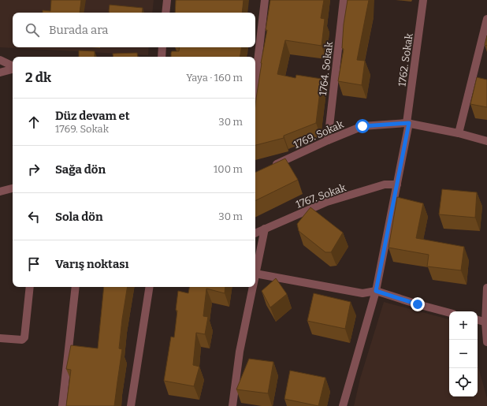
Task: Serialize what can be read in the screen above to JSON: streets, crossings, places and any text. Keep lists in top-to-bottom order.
{
  "streets": {
    "street": [
      "1762. Sokak",
      "1764. Sokak",
      "1769. Sokak",
      "1767. Sokak"
    ]
  },
  "crossings": [
    ["1762. Sokak", "1769. Sokak"],
    ["1762. Sokak", "1767. Sokak"],
    ["1764. Sokak", "1769. Sokak"]
  ],
  "page": {
    "search": "Burada ara",
    "heading": ["2 dk", "Yaya · 160 m"],
    "list": [
      ["Düz devam et", "1769. Sokak", "30 m"],
      ["Sağa dön", "100 m"],
      ["Sola dön", "30 m"],
      "Varış noktası"
    ],
    "map_buttons": ["+", "−"]
  }
}
